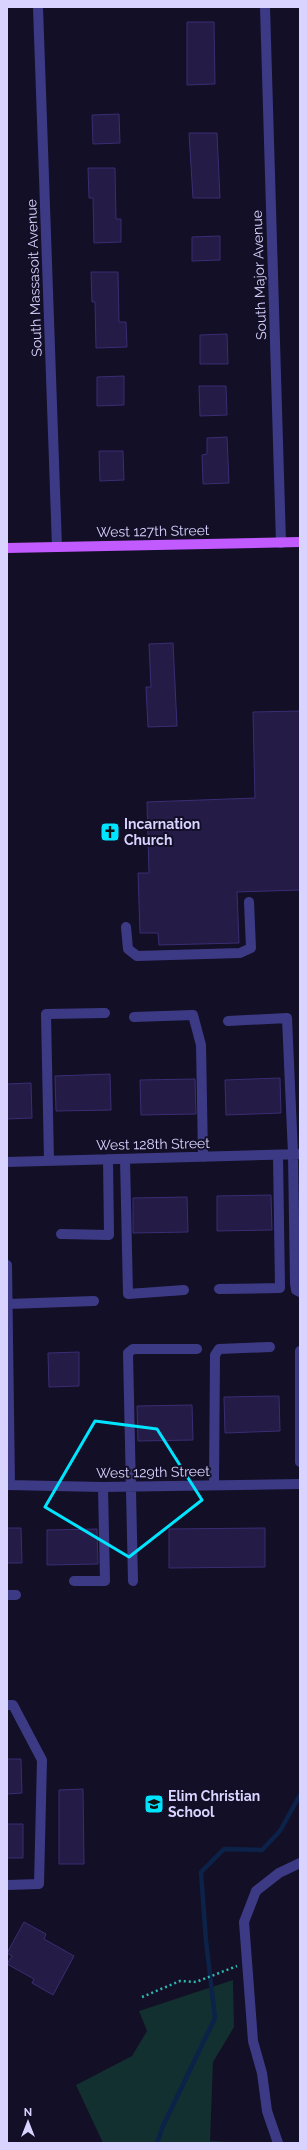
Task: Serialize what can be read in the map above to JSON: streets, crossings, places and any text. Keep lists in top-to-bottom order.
{
  "streets": {
    "main road": ["West 127th Street"],
    "street": [
      "South Major Avenue",
      "South Massasoit Avenue",
      "West 128th Street",
      "West 129th Street"
    ]
  },
  "crossings": [
    ["South Major Avenue", "West 127th Street"],
    ["South Massasoit Avenue", "West 127th Street"]
  ],
  "places": {
    "church": ["Incarnation Church"],
    "school or university": ["Elim Christian School"]
  },
  "north": "top"
}
